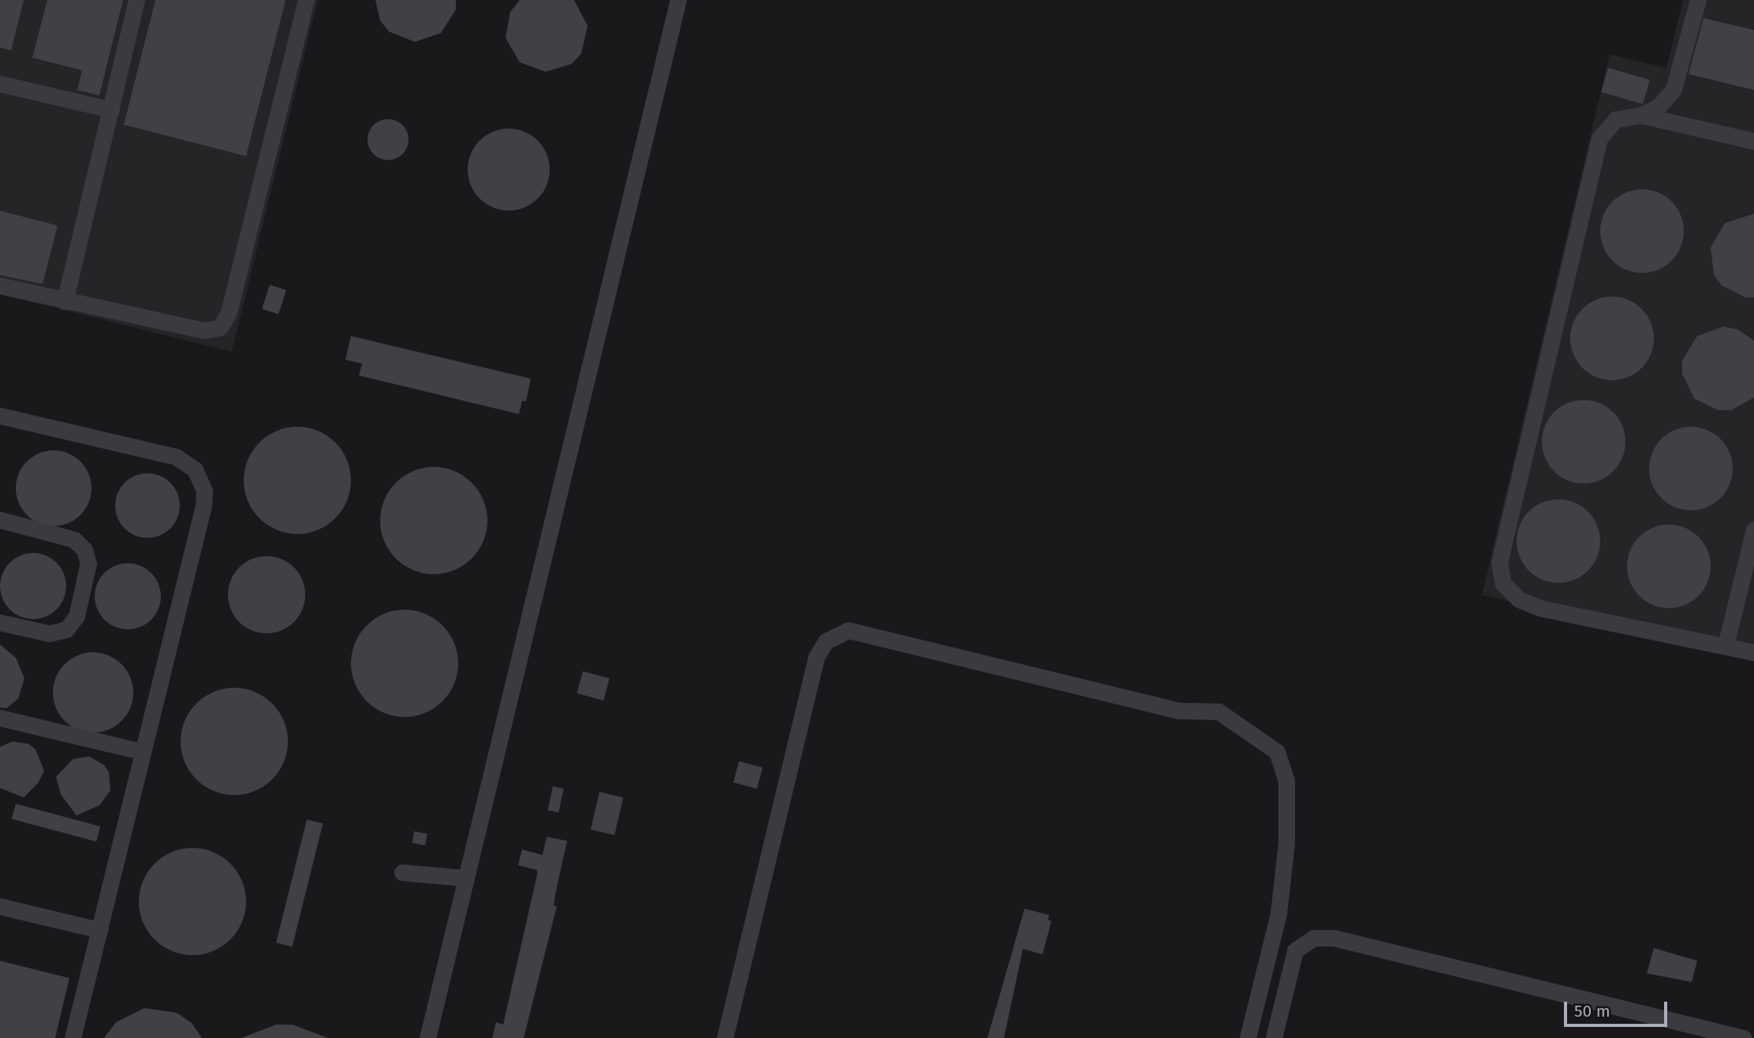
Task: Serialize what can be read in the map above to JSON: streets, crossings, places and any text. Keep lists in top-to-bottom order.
{
  "scale_bar": "50 m"
}
